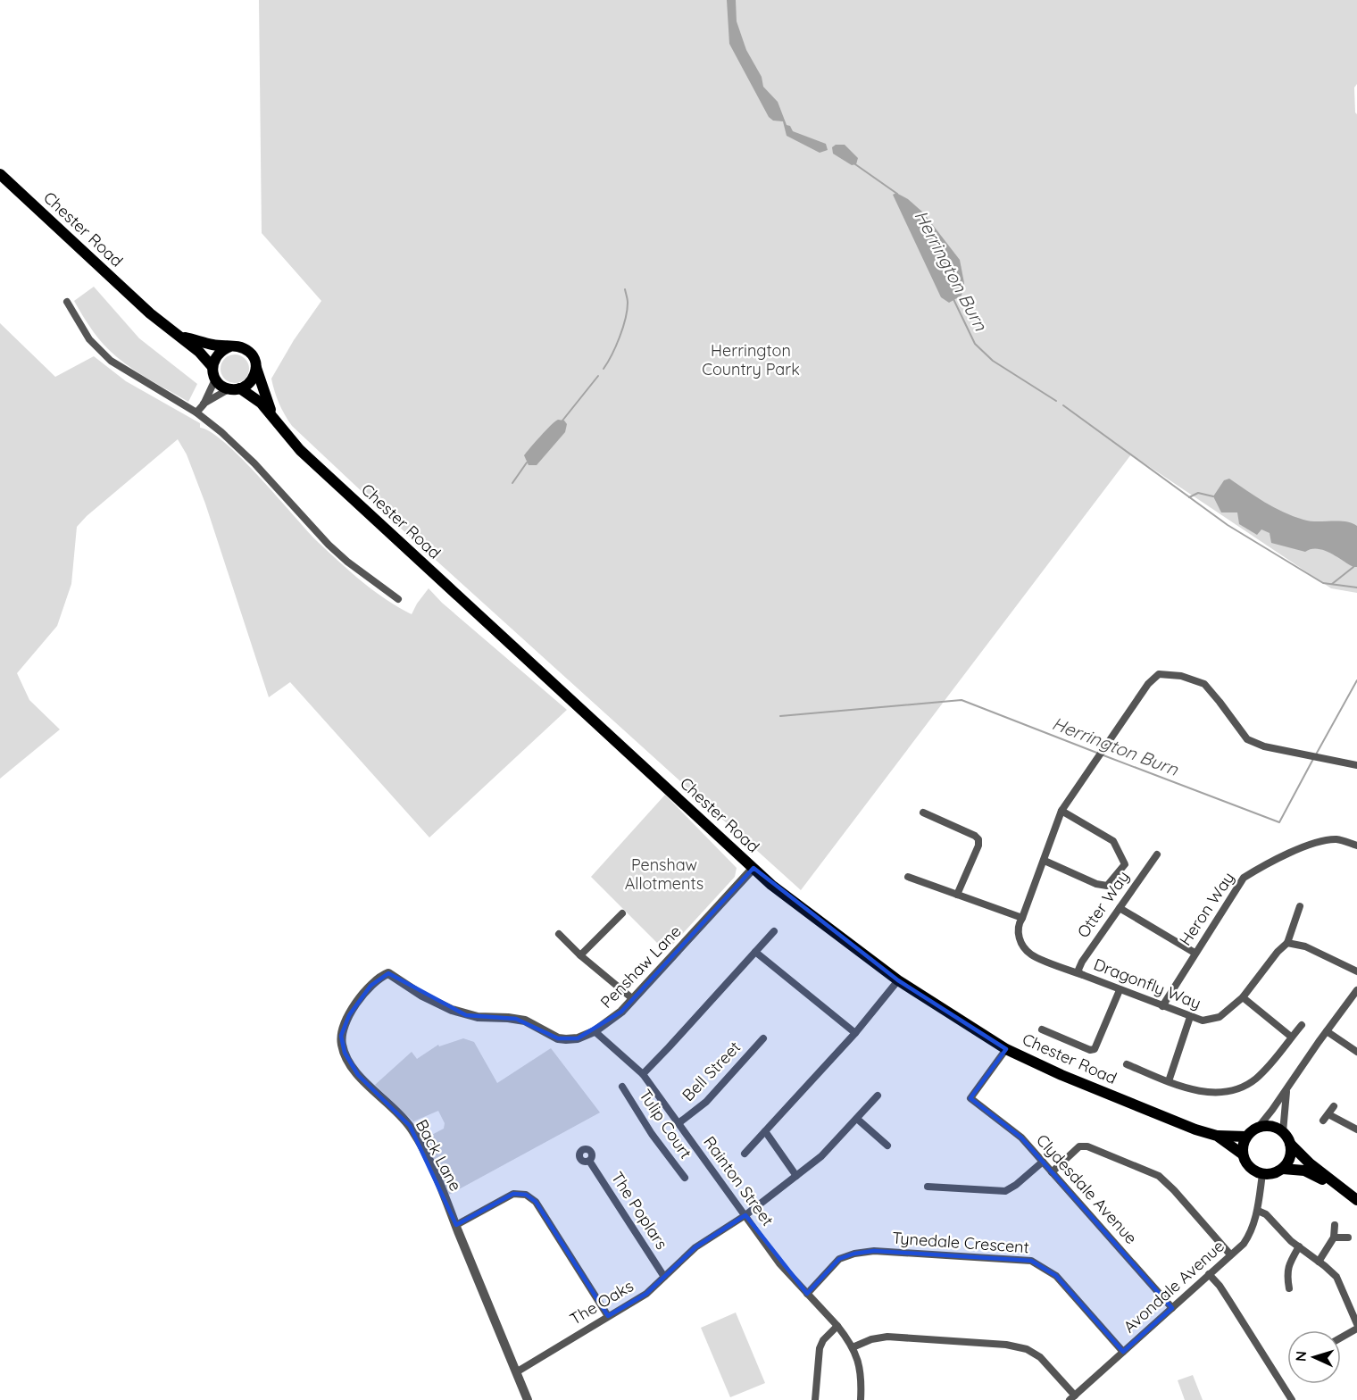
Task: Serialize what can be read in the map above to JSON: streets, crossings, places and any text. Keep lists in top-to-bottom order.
{
  "streets": {
    "main road": ["Chester Road"],
    "street": [
      "Otter Way",
      "Heron Way",
      "Penshaw Lane",
      "Dragonfly Way",
      "Bell Street",
      "Tulip Court",
      "Back Lane",
      "Rainton Street",
      "Clydesdale Avenue",
      "The Poplars",
      "Tynedale Crescent",
      "Avondale Avenue",
      "The Oaks"
    ]
  },
  "crossings": [
    ["Chester Road", "Penshaw Lane"],
    ["Chester Road", "Clydesdale Avenue"],
    ["Otter Way", "Dragonfly Way"],
    ["Heron Way", "Dragonfly Way"],
    ["Penshaw Lane", "Back Lane"],
    ["Penshaw Lane", "Rainton Street"],
    ["Bell Street", "Rainton Street"],
    ["Back Lane", "The Oaks"],
    ["Rainton Street", "Tynedale Crescent"],
    ["Rainton Street", "The Oaks"],
    ["Clydesdale Avenue", "Avondale Avenue"],
    ["The Poplars", "The Oaks"],
    ["Tynedale Crescent", "Avondale Avenue"]
  ],
  "water": ["Herrington Burn"],
  "parks": ["Herrington Country Park", "Penshaw Allotments"],
  "north": "left"
}
